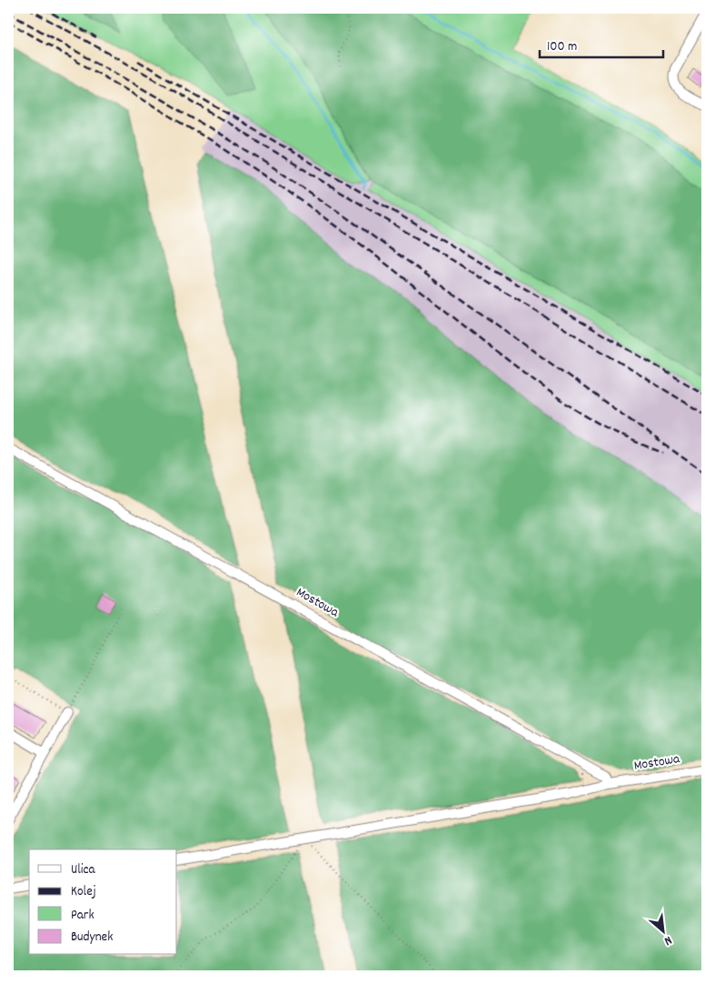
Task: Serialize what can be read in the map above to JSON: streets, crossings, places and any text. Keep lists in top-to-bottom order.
{
  "streets": {
    "street": ["Mostowa"]
  },
  "legend": [
    "Ulica",
    "Kolej",
    "Park",
    "Budynek"
  ],
  "scale_bar": "100 m",
  "north": "bottom right"
}
